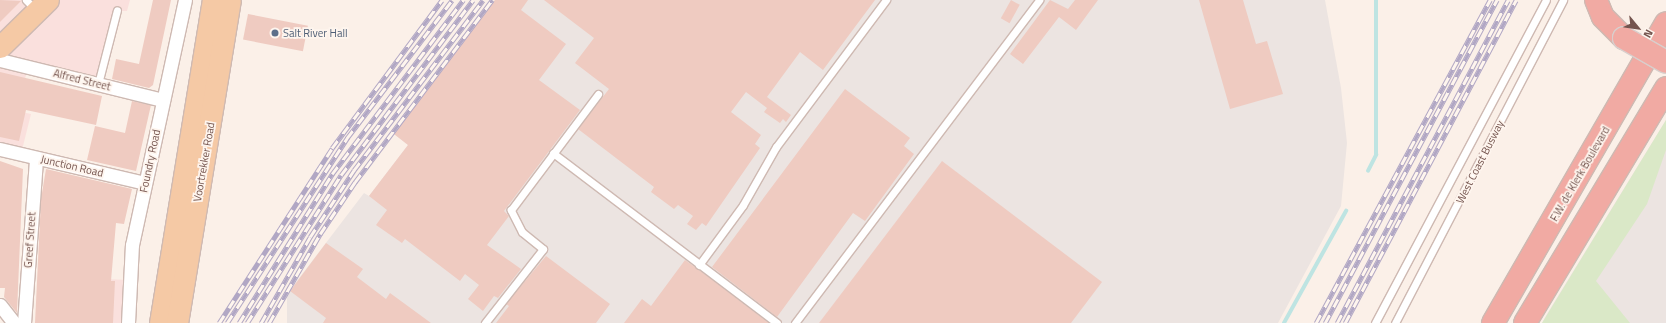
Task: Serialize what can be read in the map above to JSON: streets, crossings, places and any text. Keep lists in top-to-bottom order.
{
  "streets": {
    "highway": ["F.W. de Klerk Boulevard"],
    "main road": ["Voortrekker Road"],
    "street": [
      "Alfred Street",
      "Foundry Road",
      "Junction Road",
      "Greef Street"
    ],
    "lane": ["West Coast Busway"]
  },
  "crossings": [
    ["Alfred Street", "Foundry Road"],
    ["Foundry Road", "Junction Road"],
    ["Junction Road", "Greef Street"]
  ],
  "places": ["Salt River Hall"],
  "north": "bottom right"
}
